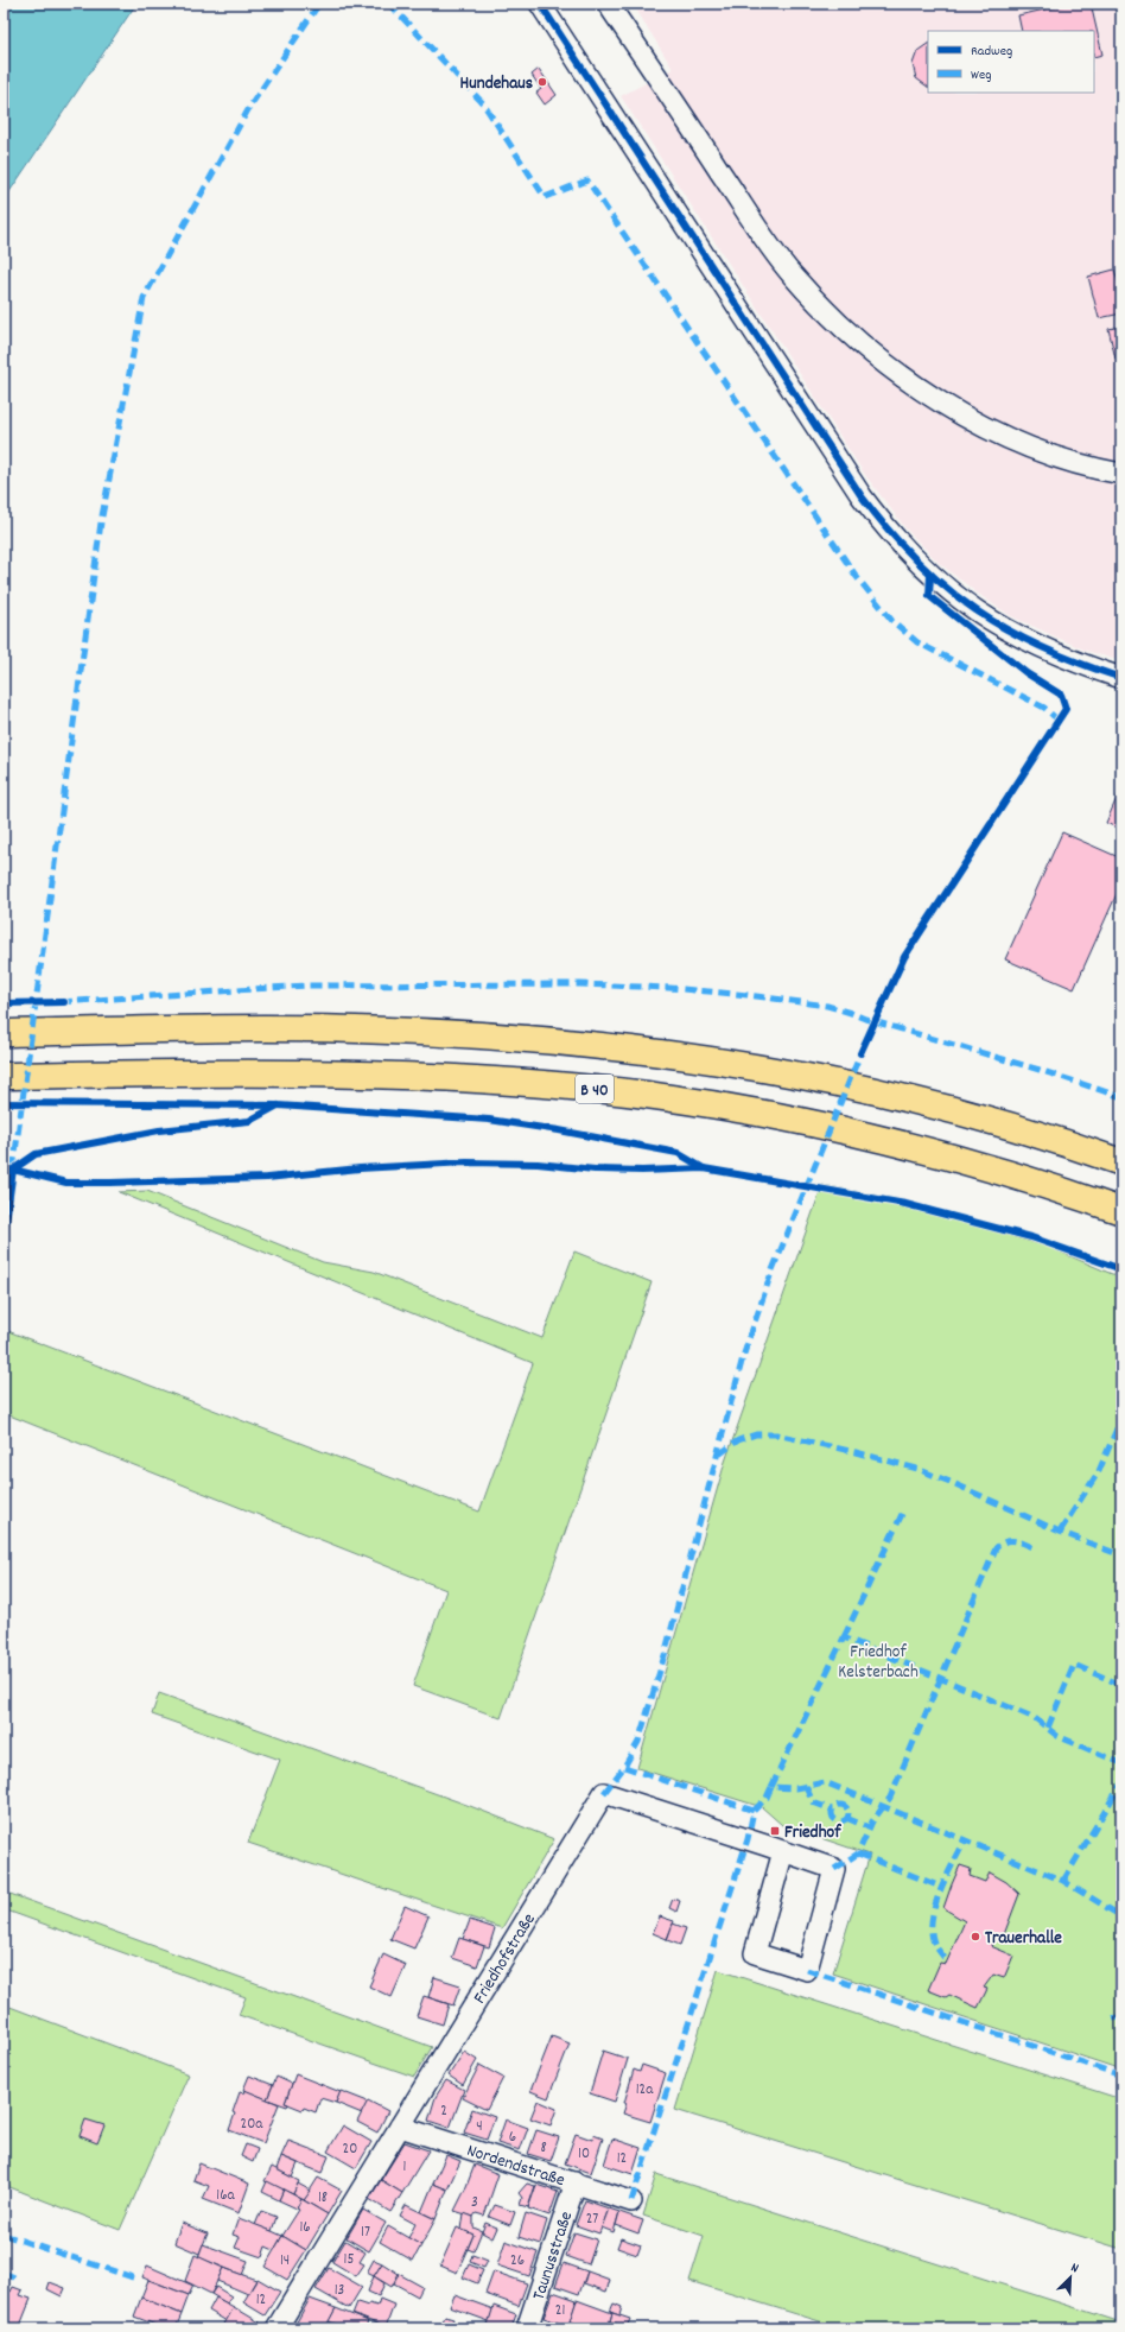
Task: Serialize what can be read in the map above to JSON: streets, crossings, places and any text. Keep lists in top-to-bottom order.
{
  "streets": {
    "highway": ["B 40"],
    "street": ["Friedhofstraße", "Nordendstraße", "Taunusstraße"]
  },
  "crossings": [
    ["Friedhofstraße", "Nordendstraße"],
    ["Nordendstraße", "Taunusstraße"]
  ],
  "parks": ["Friedhof Kelsterbach"],
  "places": {
    "other": ["Hundehaus", "Trauerhalle"],
    "transit": ["Friedhof"]
  },
  "house_numbers": [
    "12a",
    "2",
    "20a",
    "4",
    "6",
    "8",
    "20",
    "10",
    "12",
    "1",
    "16a",
    "18",
    "3",
    "27",
    "16",
    "17",
    "15",
    "14",
    "26",
    "13",
    "12",
    "21"
  ],
  "legend": ["Radweg", "Weg"],
  "north": "top right"
}
